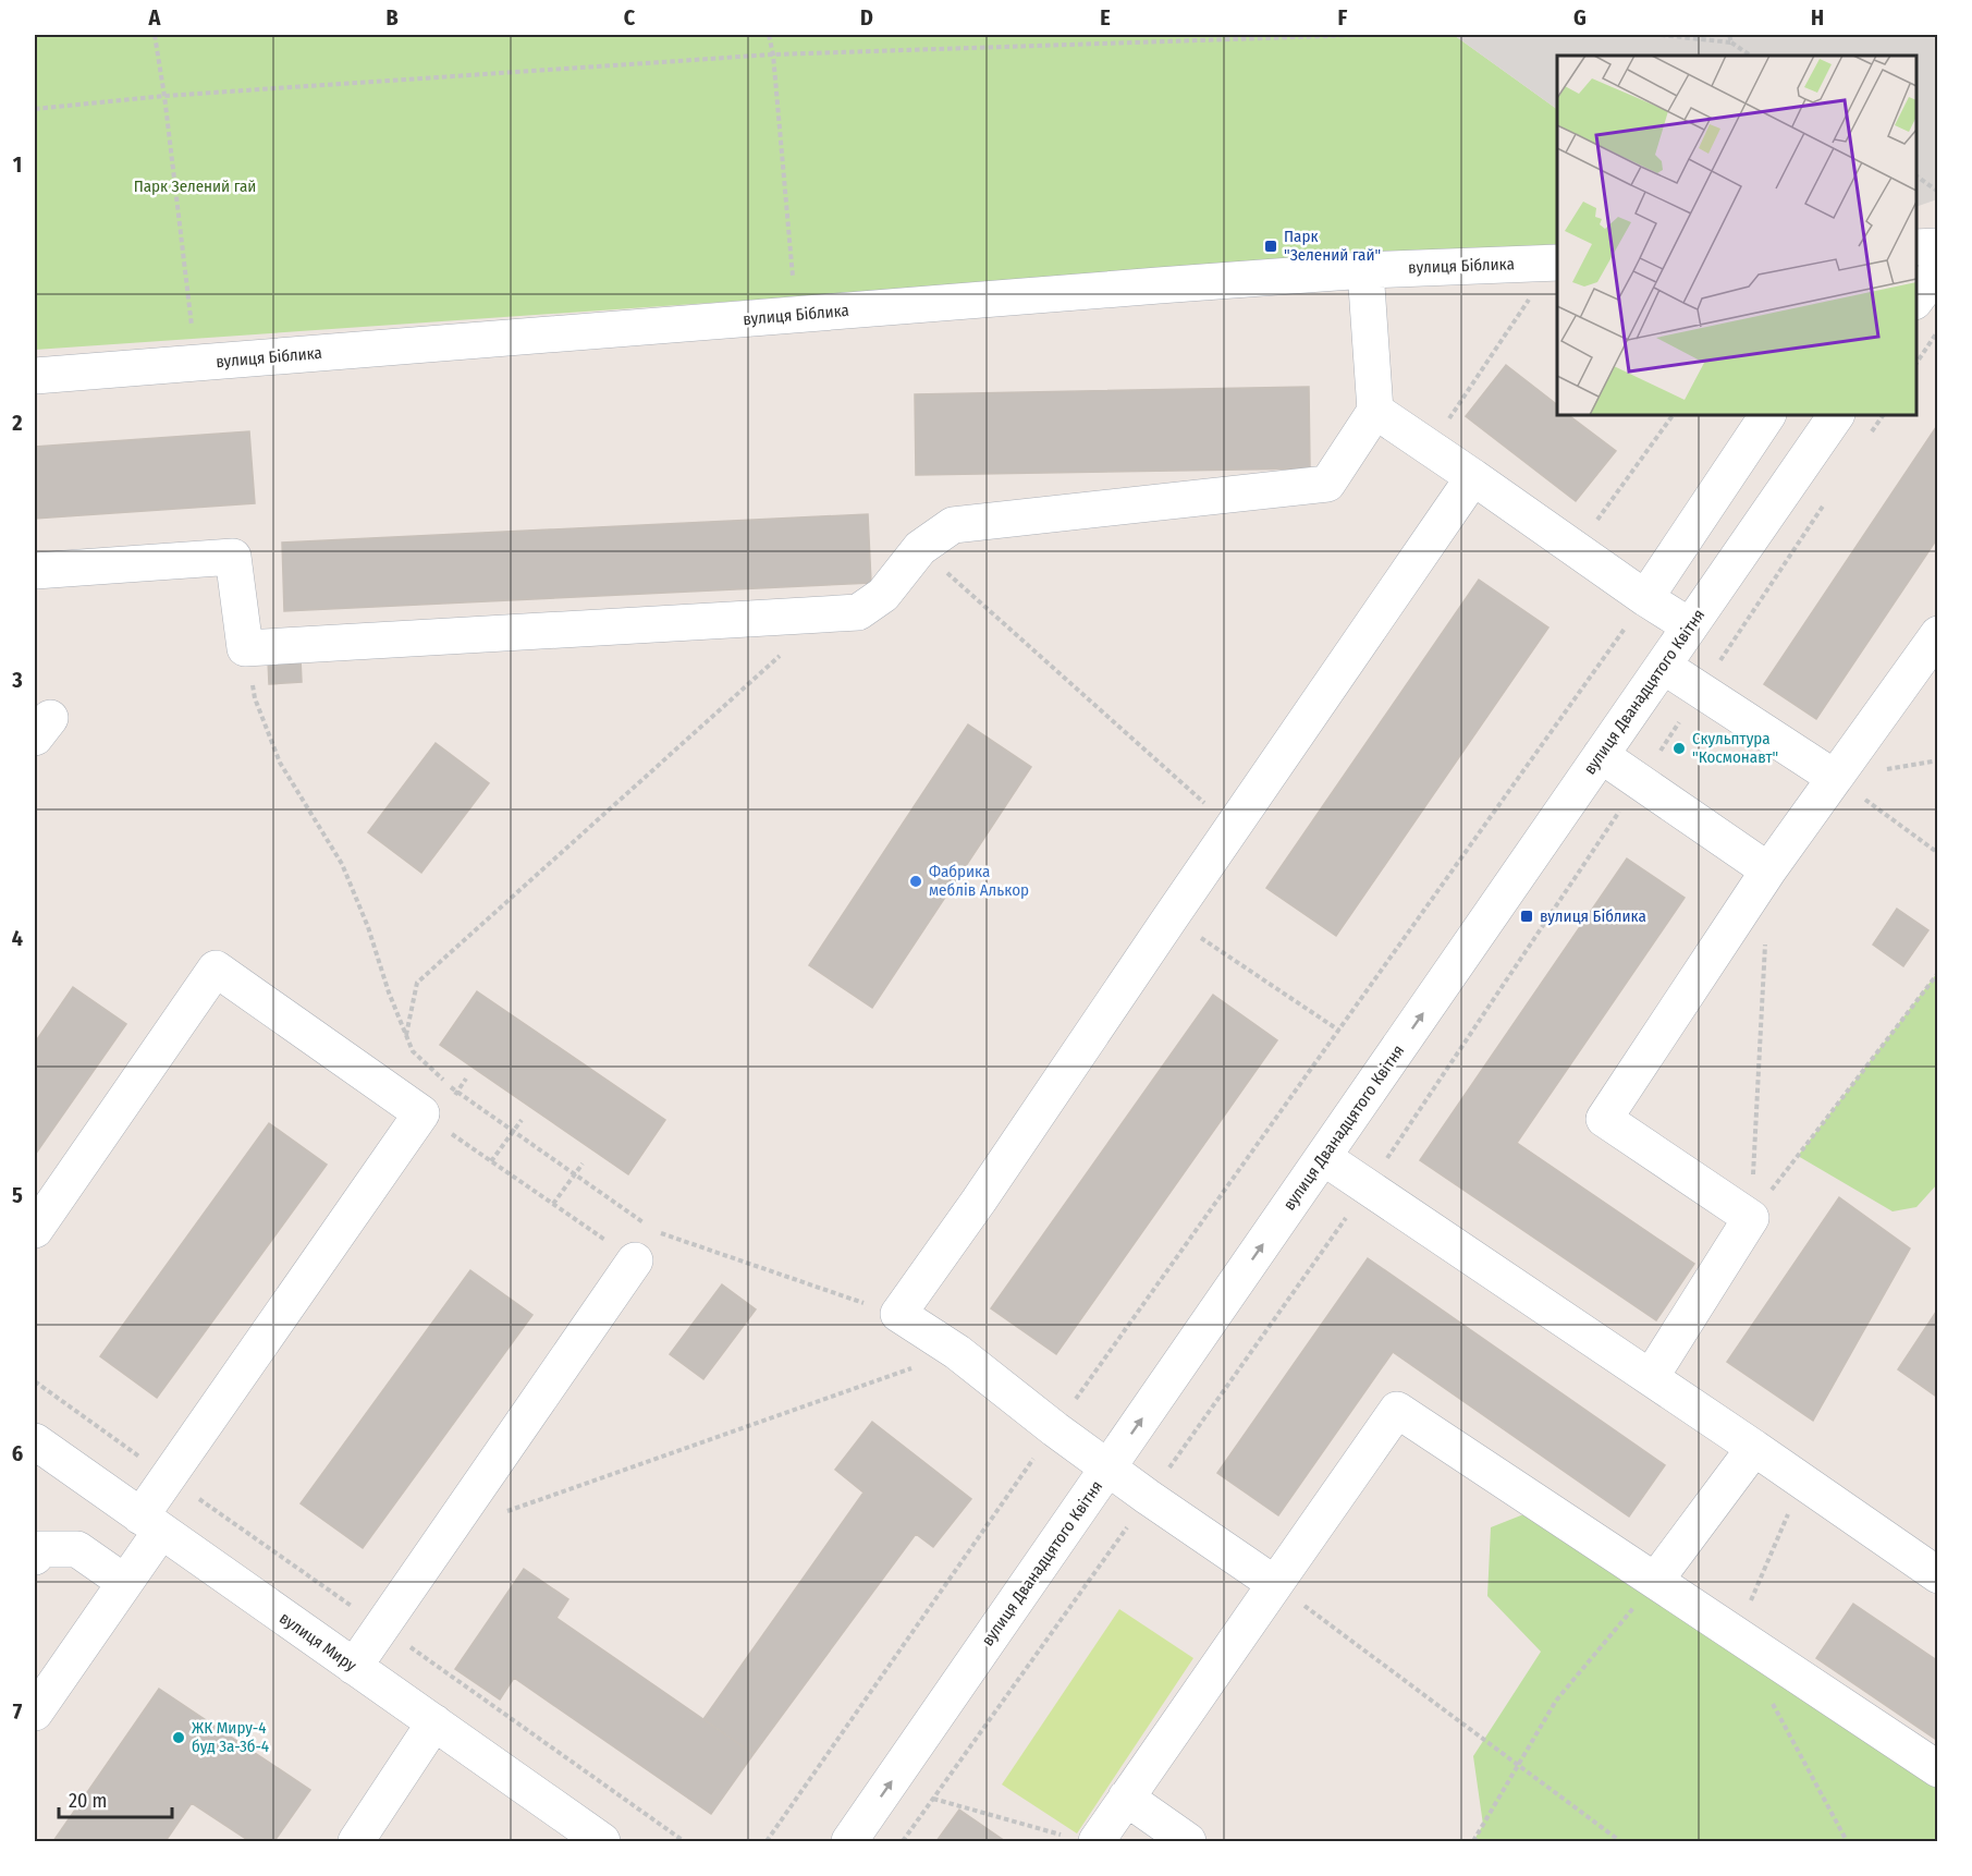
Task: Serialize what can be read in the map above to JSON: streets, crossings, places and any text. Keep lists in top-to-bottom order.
{
  "streets": {
    "street": ["вулиця Біблика", "вулиця Дванадцятого Квітня", "вулиця Миру"]
  },
  "parks": ["Парк Зелений гай"],
  "places": {
    "transit": ["Парк \"Зелений гай\"", "вулиця Біблика"],
    "other": ["Скульптура \"Космонавт\"", "Фабрика меблів Алькор", "ЖК Миру-4 буд 3а-3б-4"]
  },
  "scale_bar": "20 m",
  "grid": {
    "columns": [
      "A",
      "B",
      "C",
      "D",
      "E",
      "F",
      "G",
      "H"
    ],
    "rows": [
      "1",
      "2",
      "3",
      "4",
      "5",
      "6",
      "7"
    ]
  }
}
